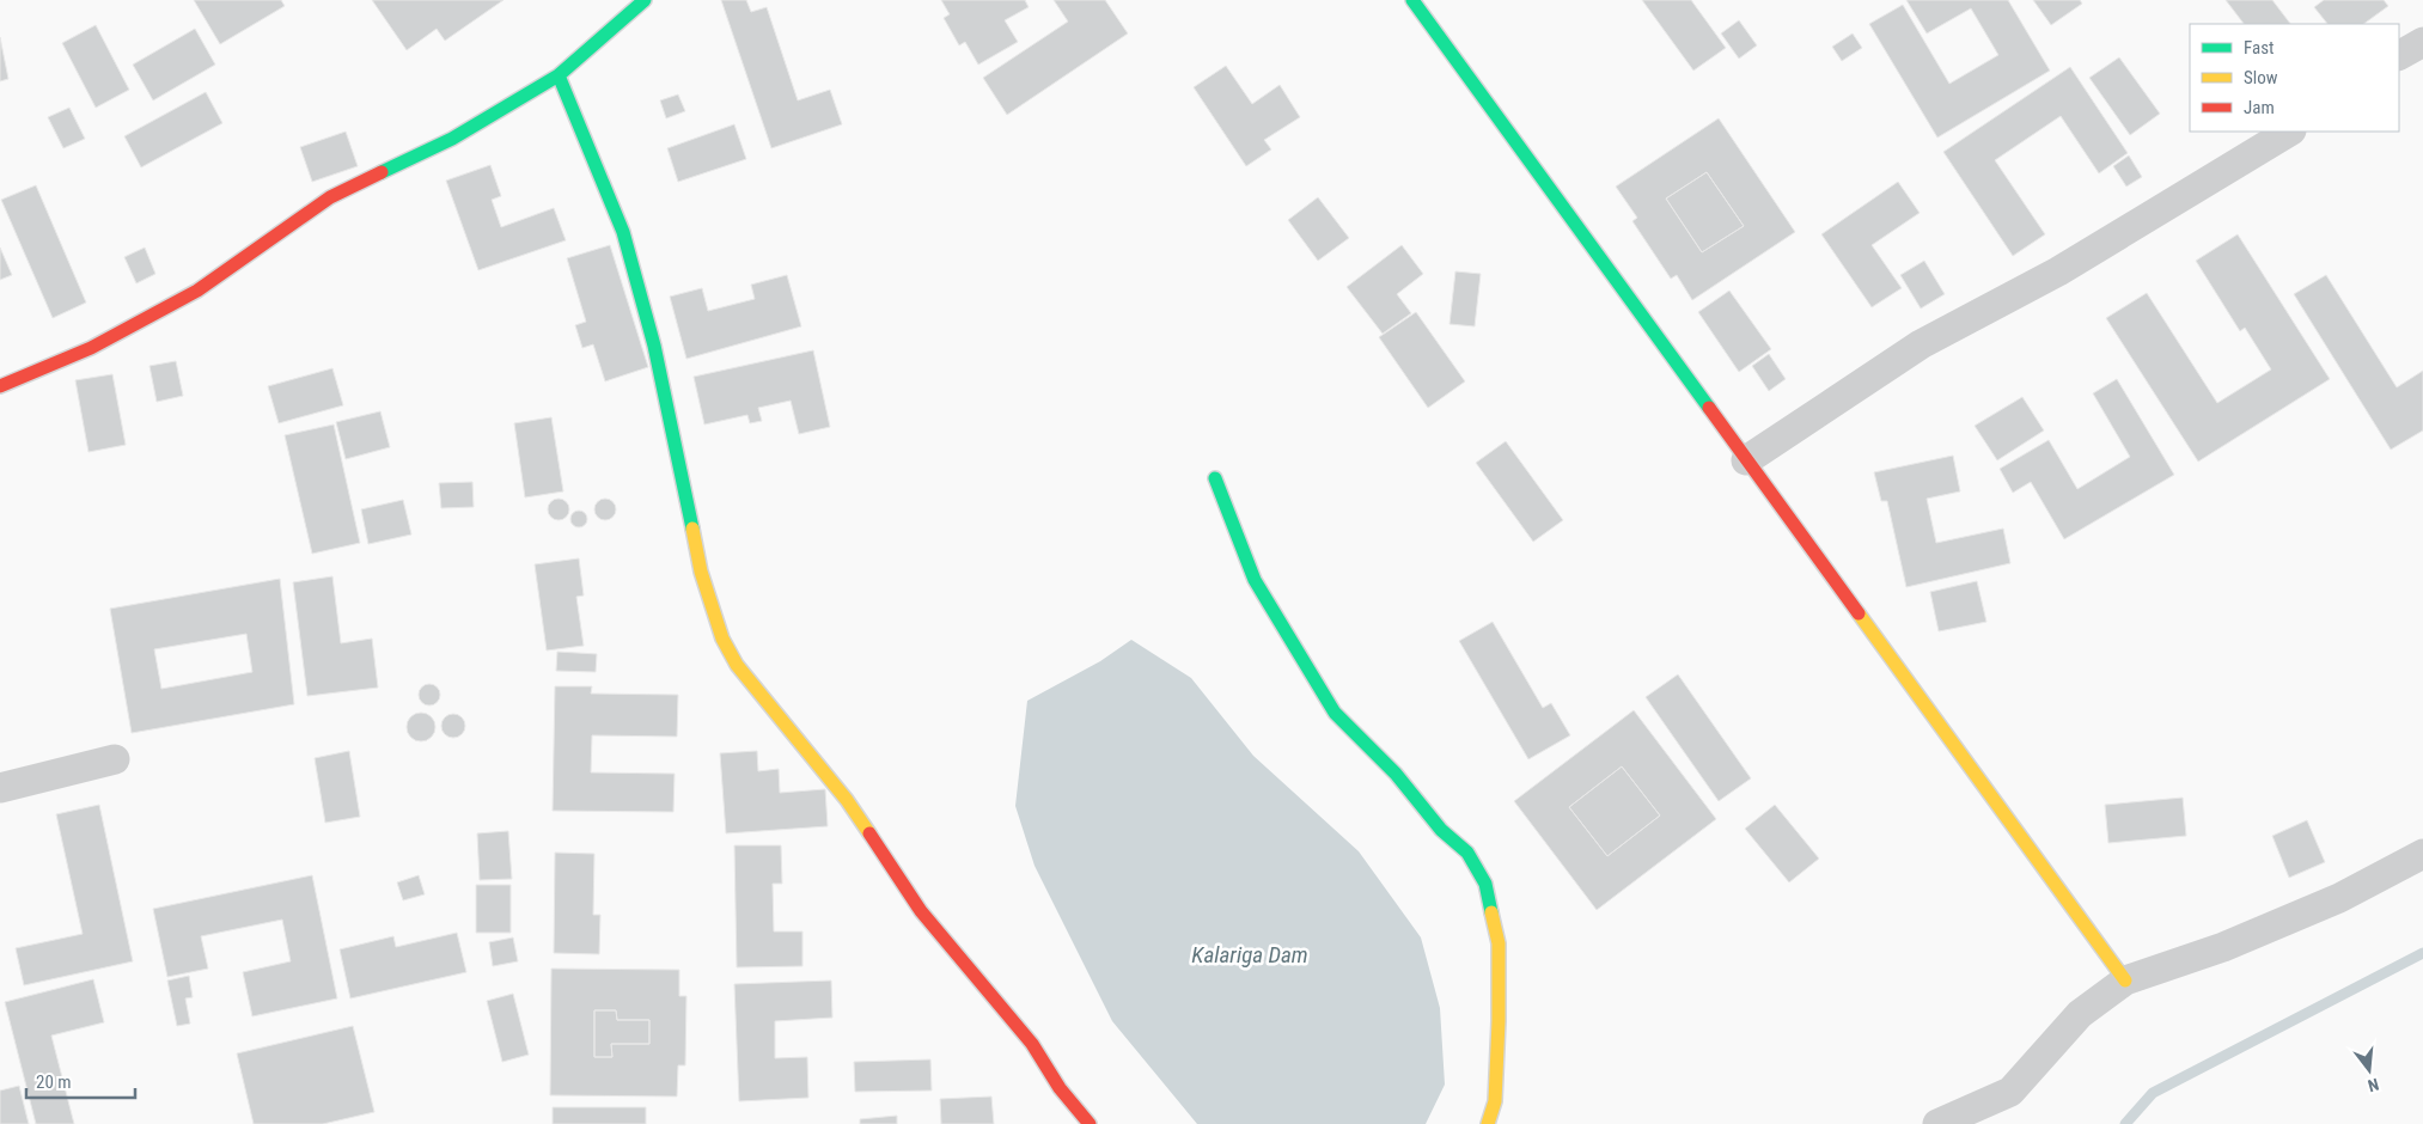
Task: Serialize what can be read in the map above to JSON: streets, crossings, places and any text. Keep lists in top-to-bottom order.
{
  "water": ["Kalariga Dam"],
  "legend": ["Fast", "Slow", "Jam"],
  "scale_bar": "20 m",
  "north": "bottom"
}
